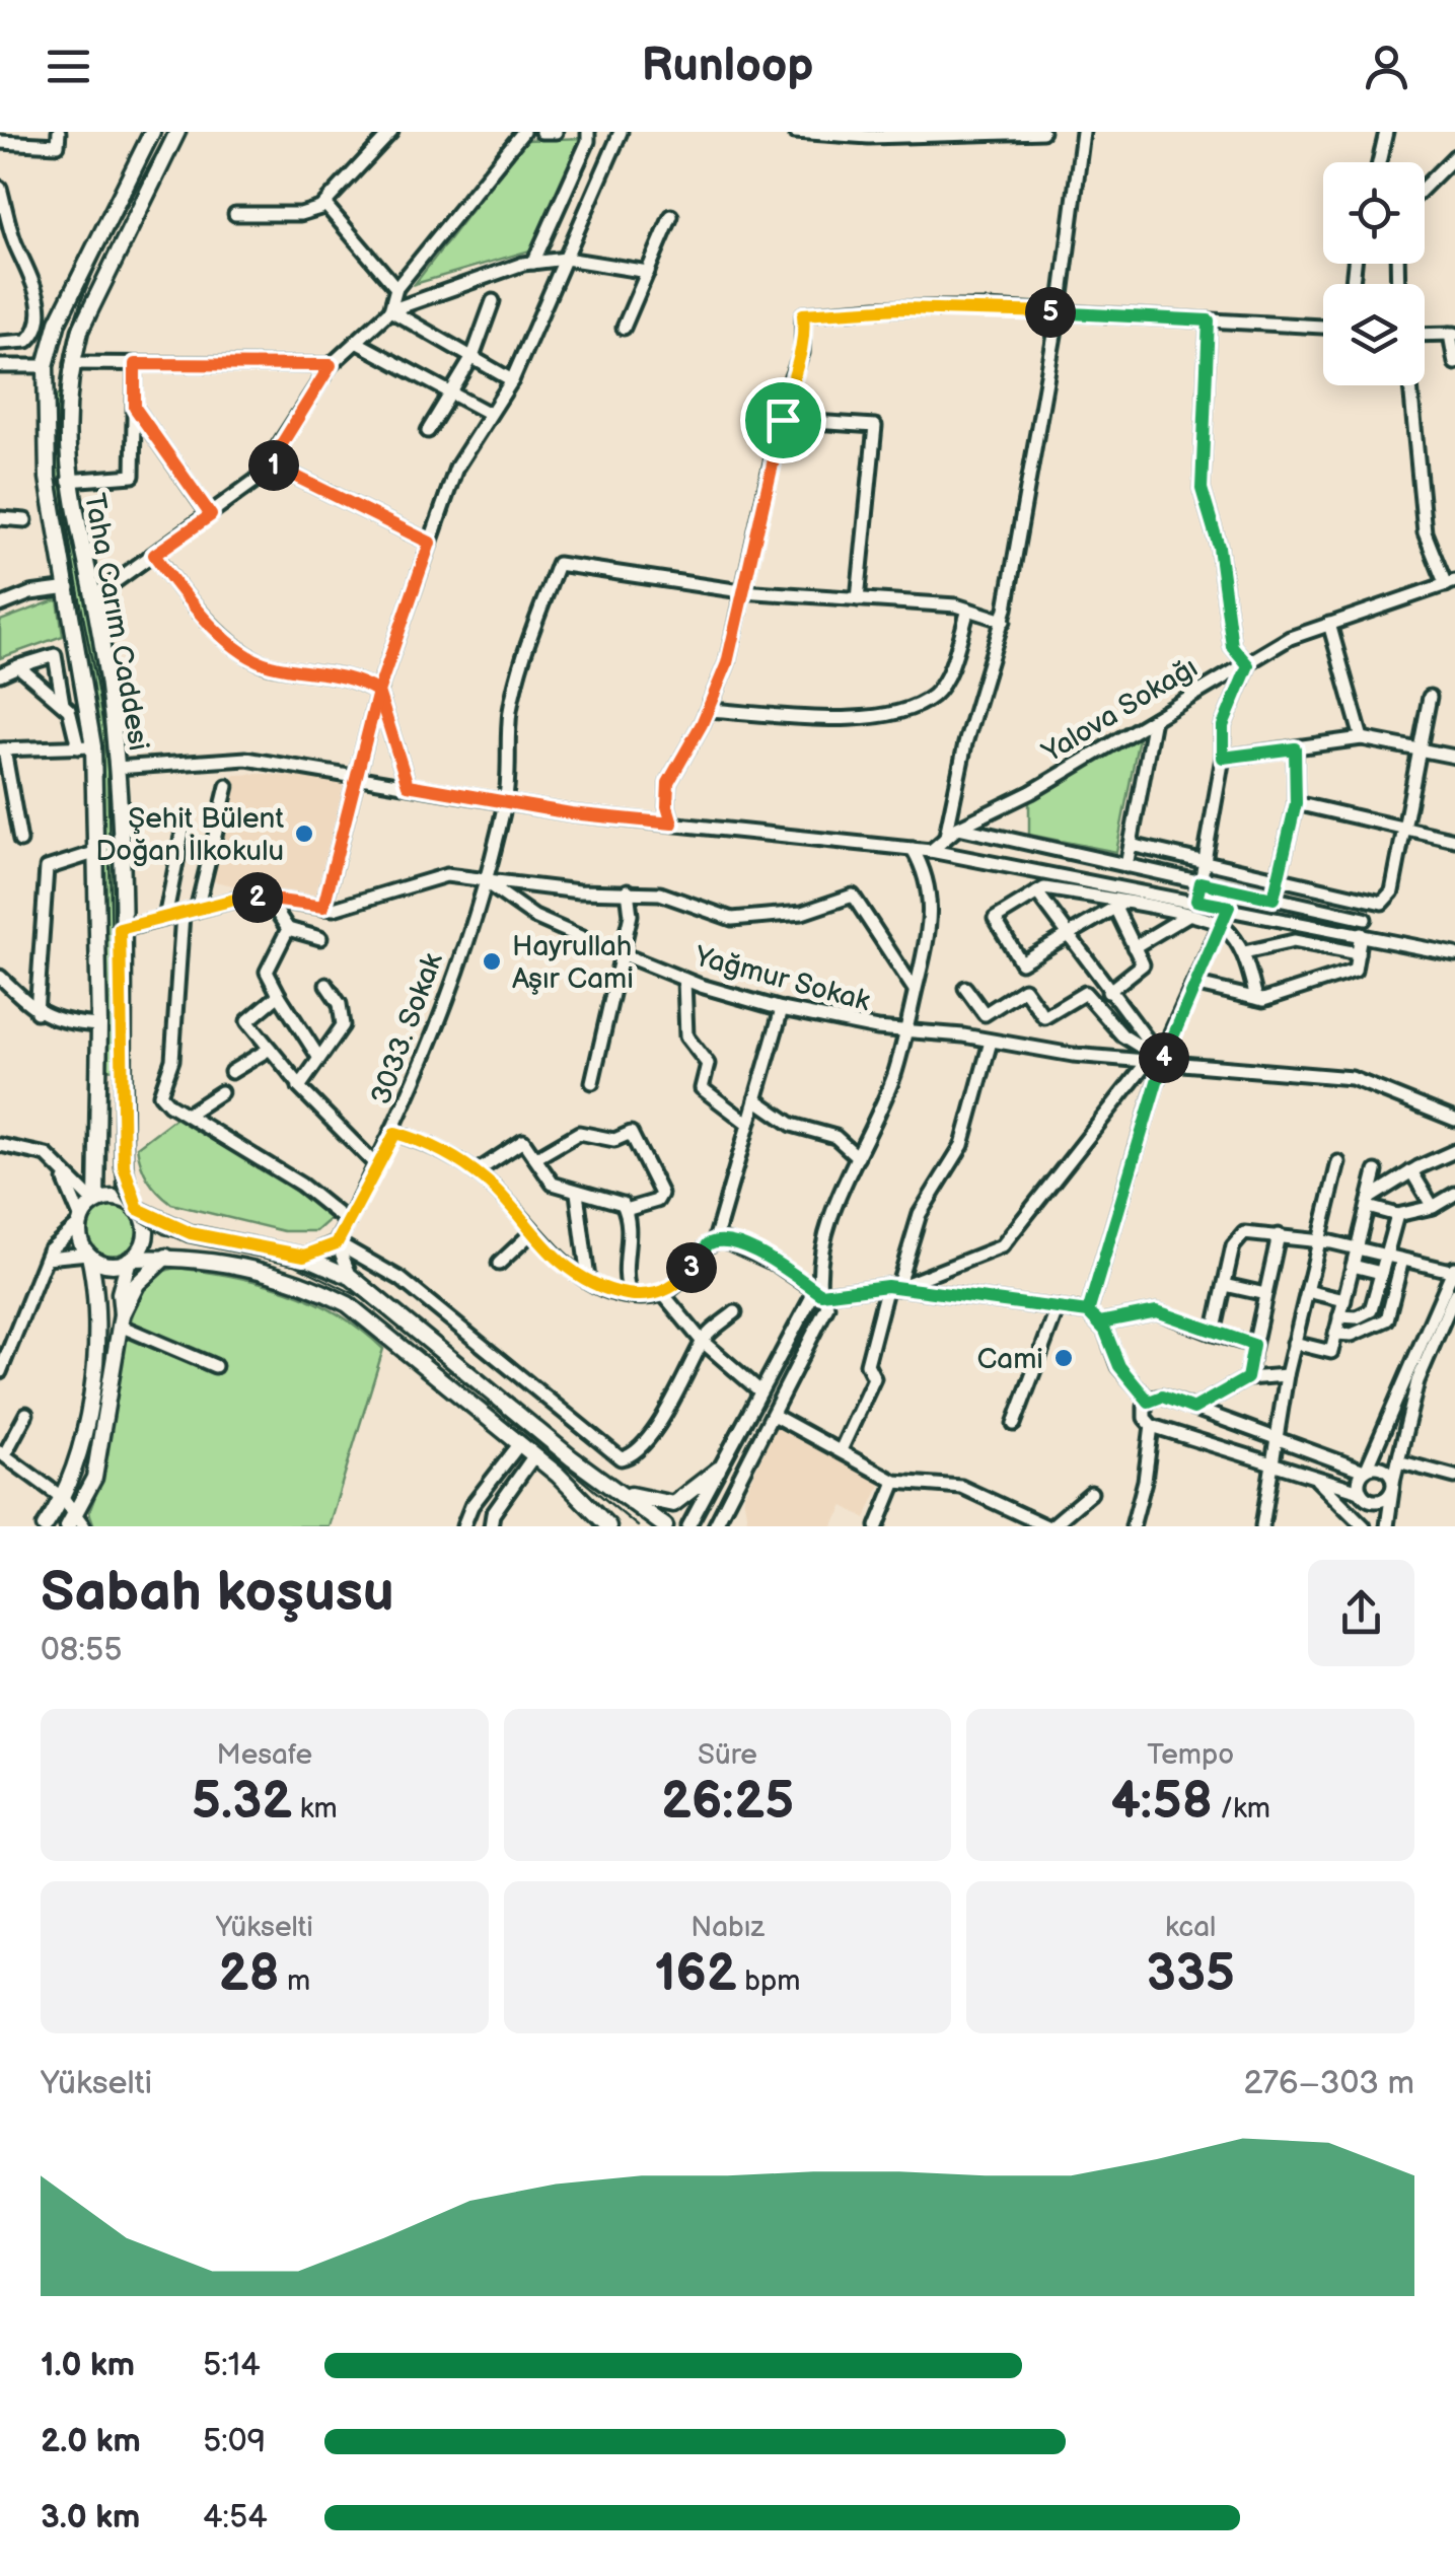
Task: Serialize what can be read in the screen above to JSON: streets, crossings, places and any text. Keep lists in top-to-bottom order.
{
  "streets": {
    "main road": ["Taha Carım Caddesi"],
    "street": ["Yalova Sokağı", "Yağmur Sokak", "3033. Sokak"]
  },
  "crossings": [
    ["Yağmur Sokak", "3033. Sokak"]
  ],
  "places": ["Şehit Bülent Doğan İlkokulu", "Hayrullah Aşır Cami", "Cami"],
  "page": {
    "header": "Runloop",
    "pins": [
      "5",
      "1",
      "2",
      "4",
      "3"
    ],
    "heading": ["Sabah koşusu", "08:55"],
    "stats": [
      ["Mesafe", "5.32 km"],
      ["Süre", "26:25"],
      ["Tempo", "4:58 /km"],
      ["Yükselti", "28 m"],
      ["Nabız", "162 bpm"],
      ["kcal", "335"]
    ],
    "chart": ["Yükselti", "276–303 m"],
    "list": [
      {
        "name": "1.0 km",
        "note": "5:14"
      },
      {
        "name": "2.0 km",
        "note": "5:09"
      },
      {
        "name": "3.0 km",
        "note": "4:54"
      }
    ]
  }
}
